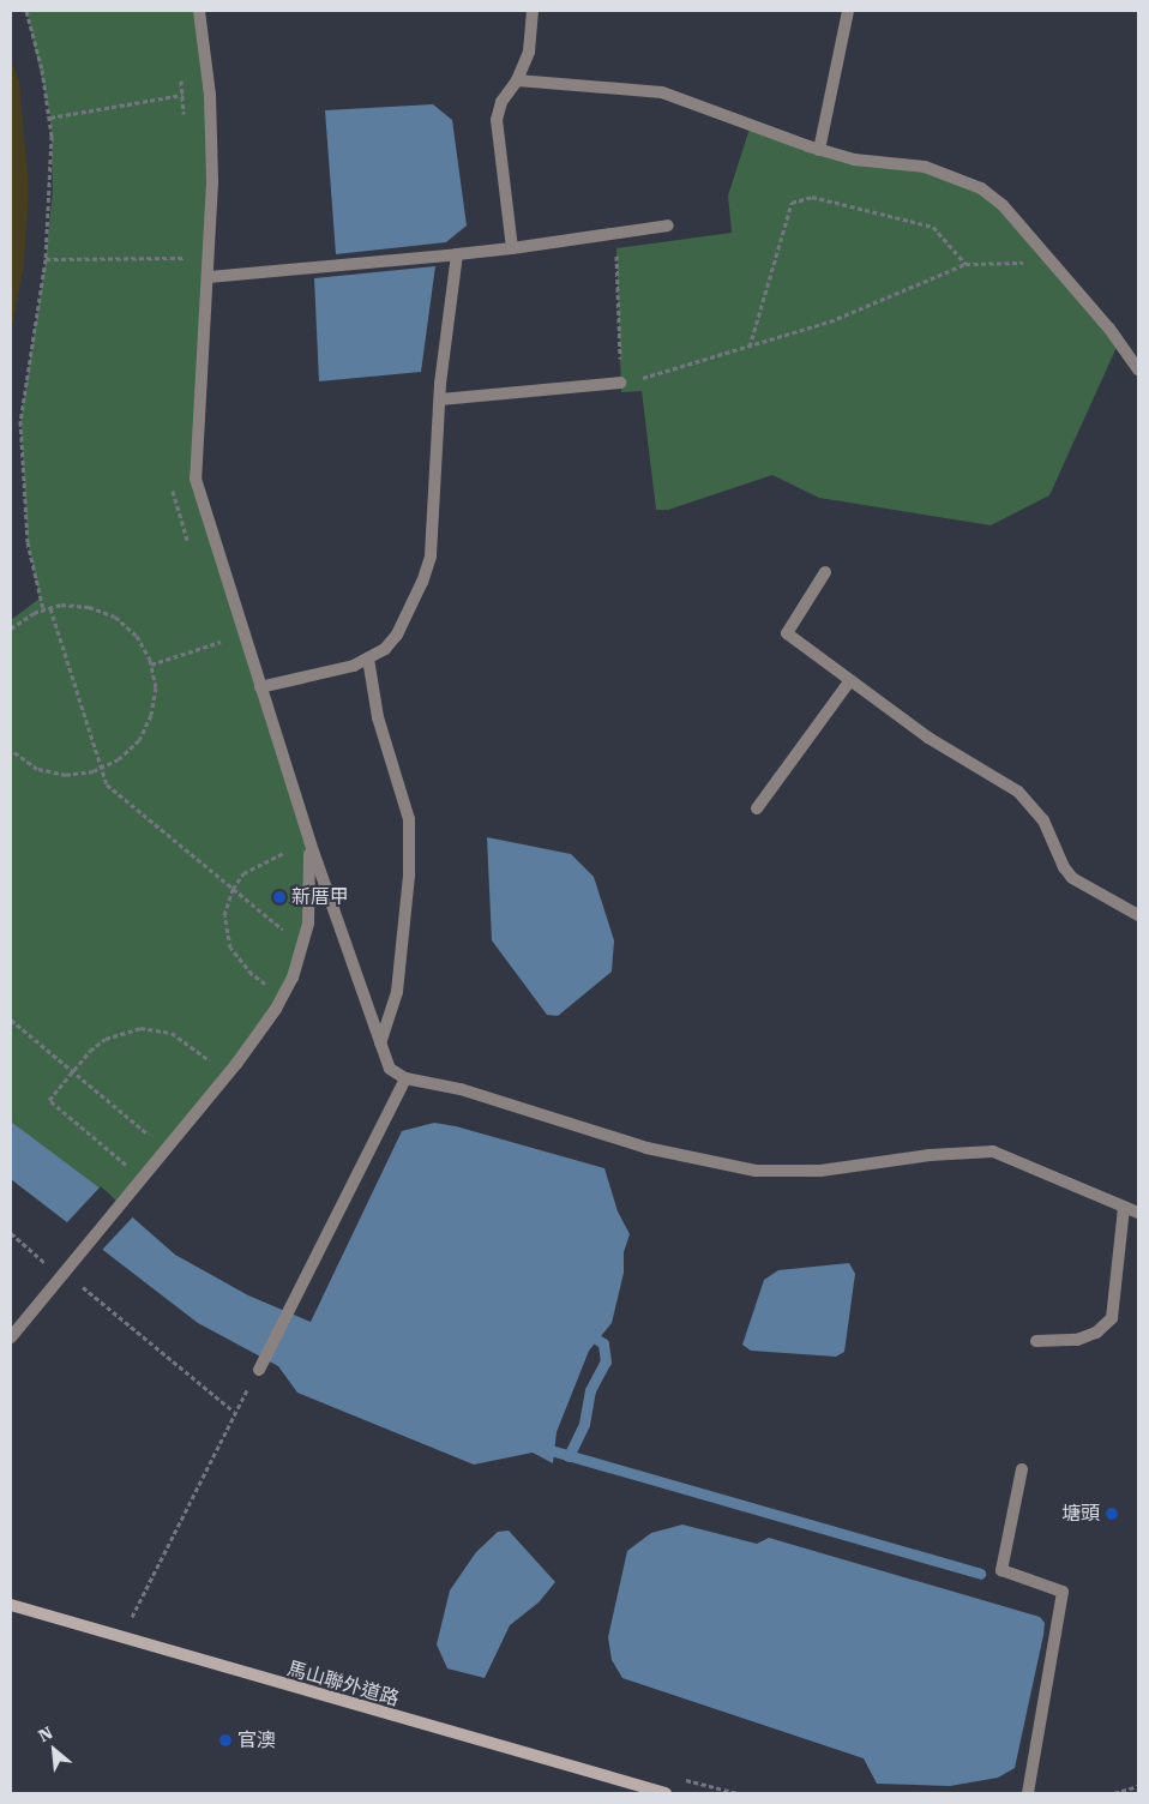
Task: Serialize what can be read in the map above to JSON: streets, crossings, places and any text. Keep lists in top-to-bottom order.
{
  "streets": {
    "main road": ["馬山聯外道路"]
  },
  "places": ["新厝甲", "塘頭", "官澳"],
  "north": "top left"
}
